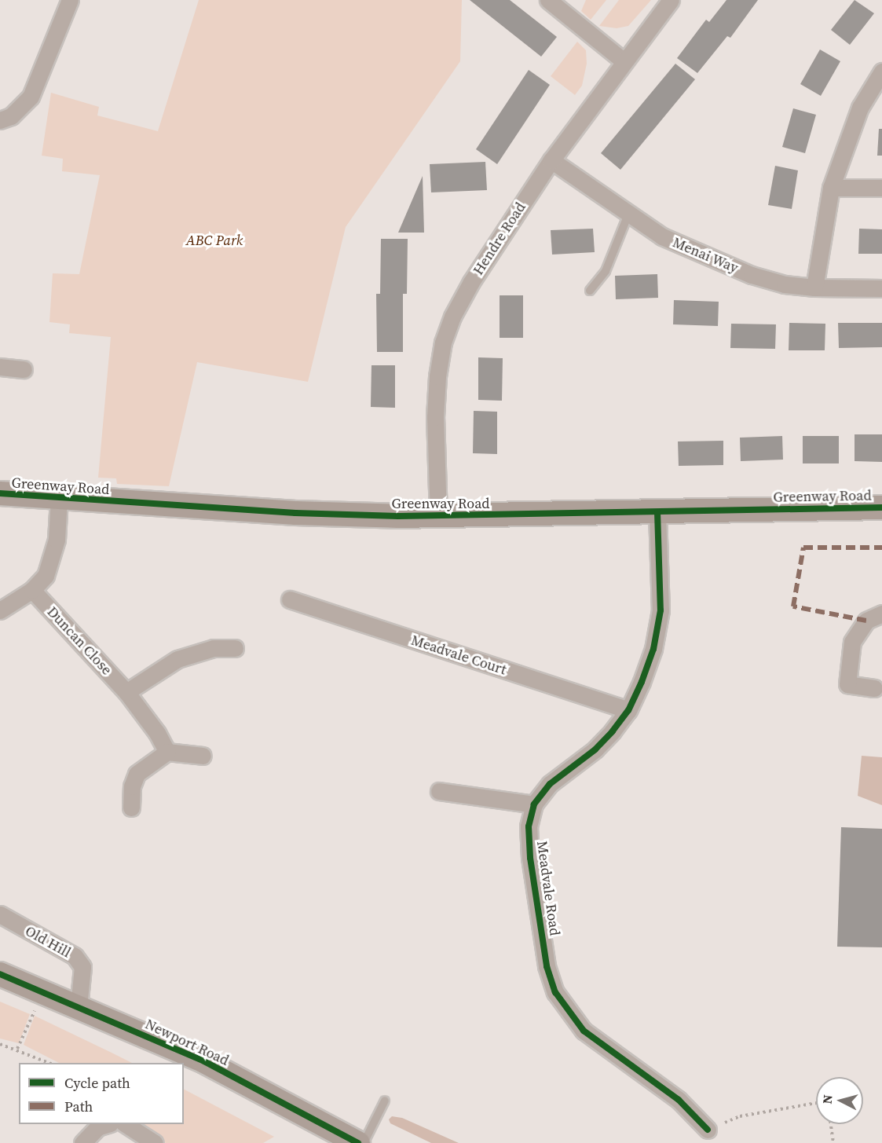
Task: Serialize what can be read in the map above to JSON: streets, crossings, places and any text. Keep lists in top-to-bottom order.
{
  "streets": {
    "street": [
      "Hendre Road",
      "Menai Way",
      "Greenway Road",
      "Duncan Close",
      "Meadvale Court",
      "Meadvale Road",
      "Old Hill",
      "Newport Road"
    ]
  },
  "crossings": [
    ["Hendre Road", "Menai Way"],
    ["Hendre Road", "Greenway Road"],
    ["Greenway Road", "Meadvale Road"],
    ["Meadvale Court", "Meadvale Road"],
    ["Old Hill", "Newport Road"]
  ],
  "parks": ["ABC Park"],
  "legend": ["Cycle path", "Path"],
  "north": "left"
}
